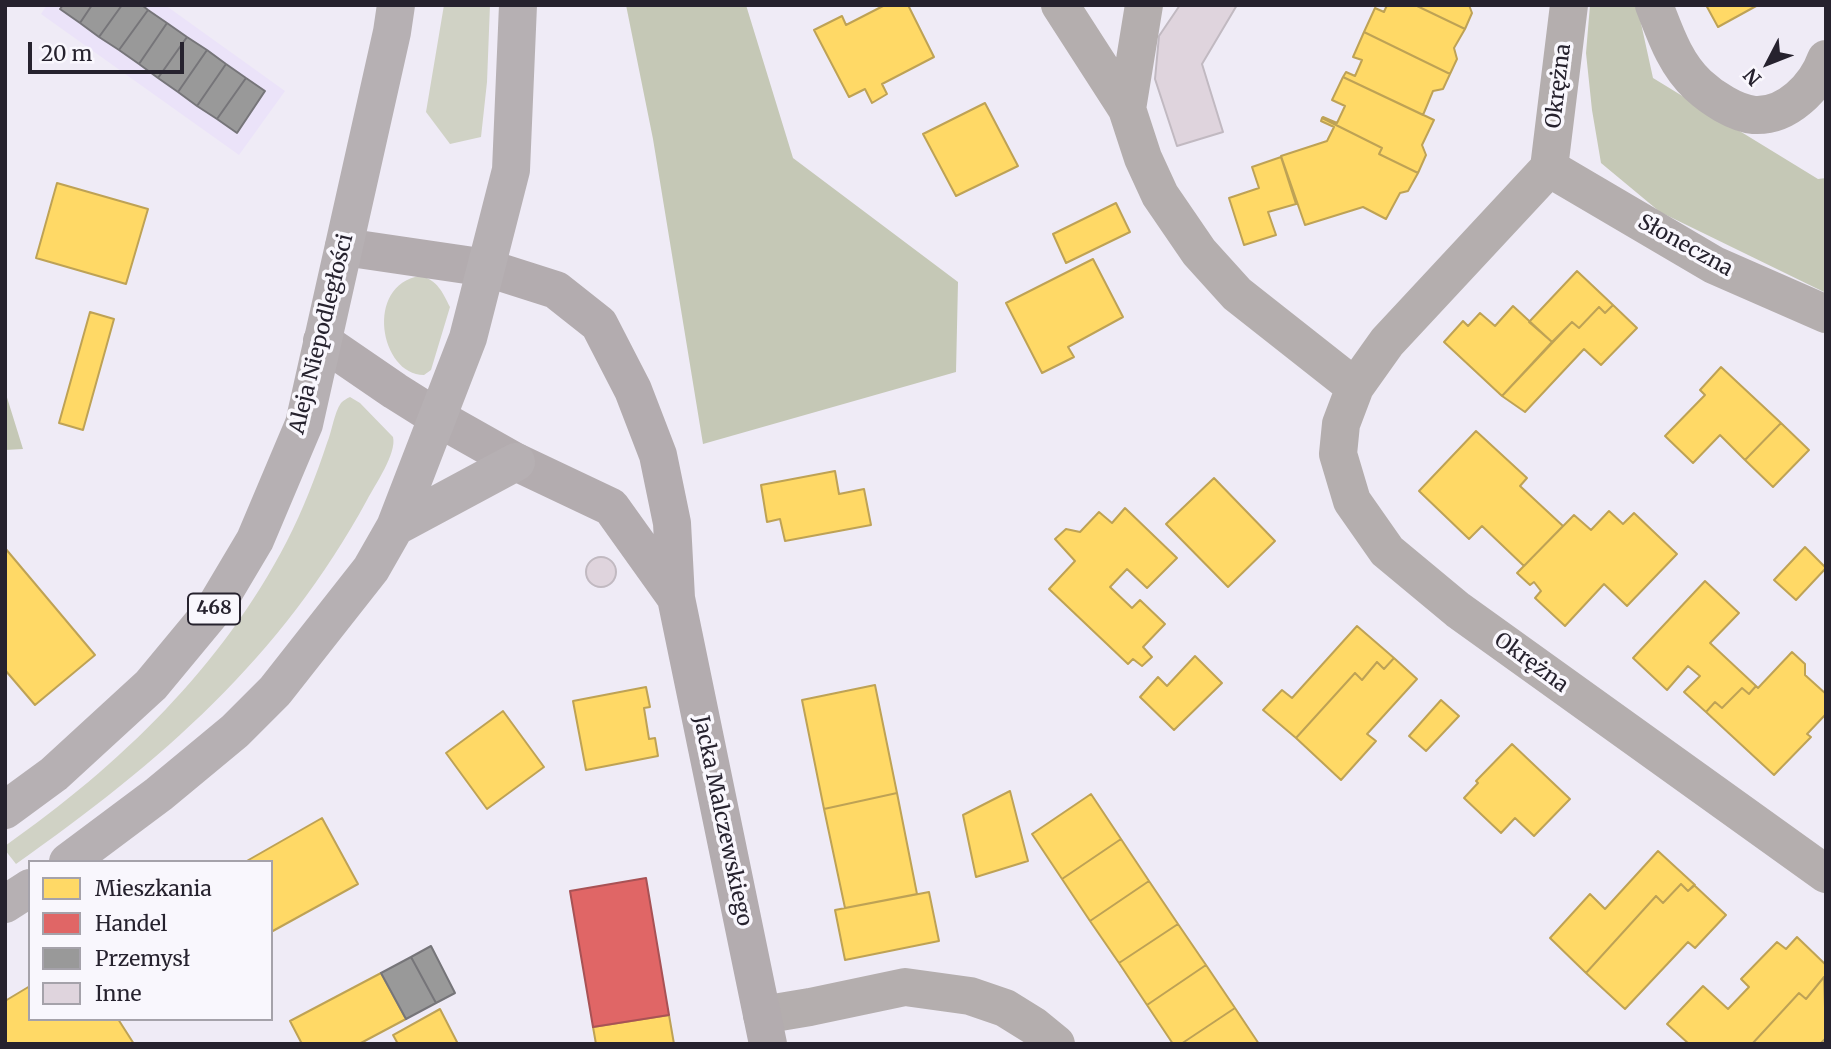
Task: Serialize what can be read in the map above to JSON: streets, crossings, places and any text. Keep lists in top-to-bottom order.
{
  "streets": {
    "main road": ["Aleja Niepodległości", "468", "Jacka Malczewskiego"],
    "street": ["Okrężna", "Słoneczna"]
  },
  "crossings": [
    ["Okrężna", "Słoneczna"],
    ["Aleja Niepodległości", "Jacka Malczewskiego"]
  ],
  "legend": [
    "Mieszkania",
    "Handel",
    "Przemysł",
    "Inne"
  ],
  "scale_bar": "20 m",
  "north": "bottom left"
}
